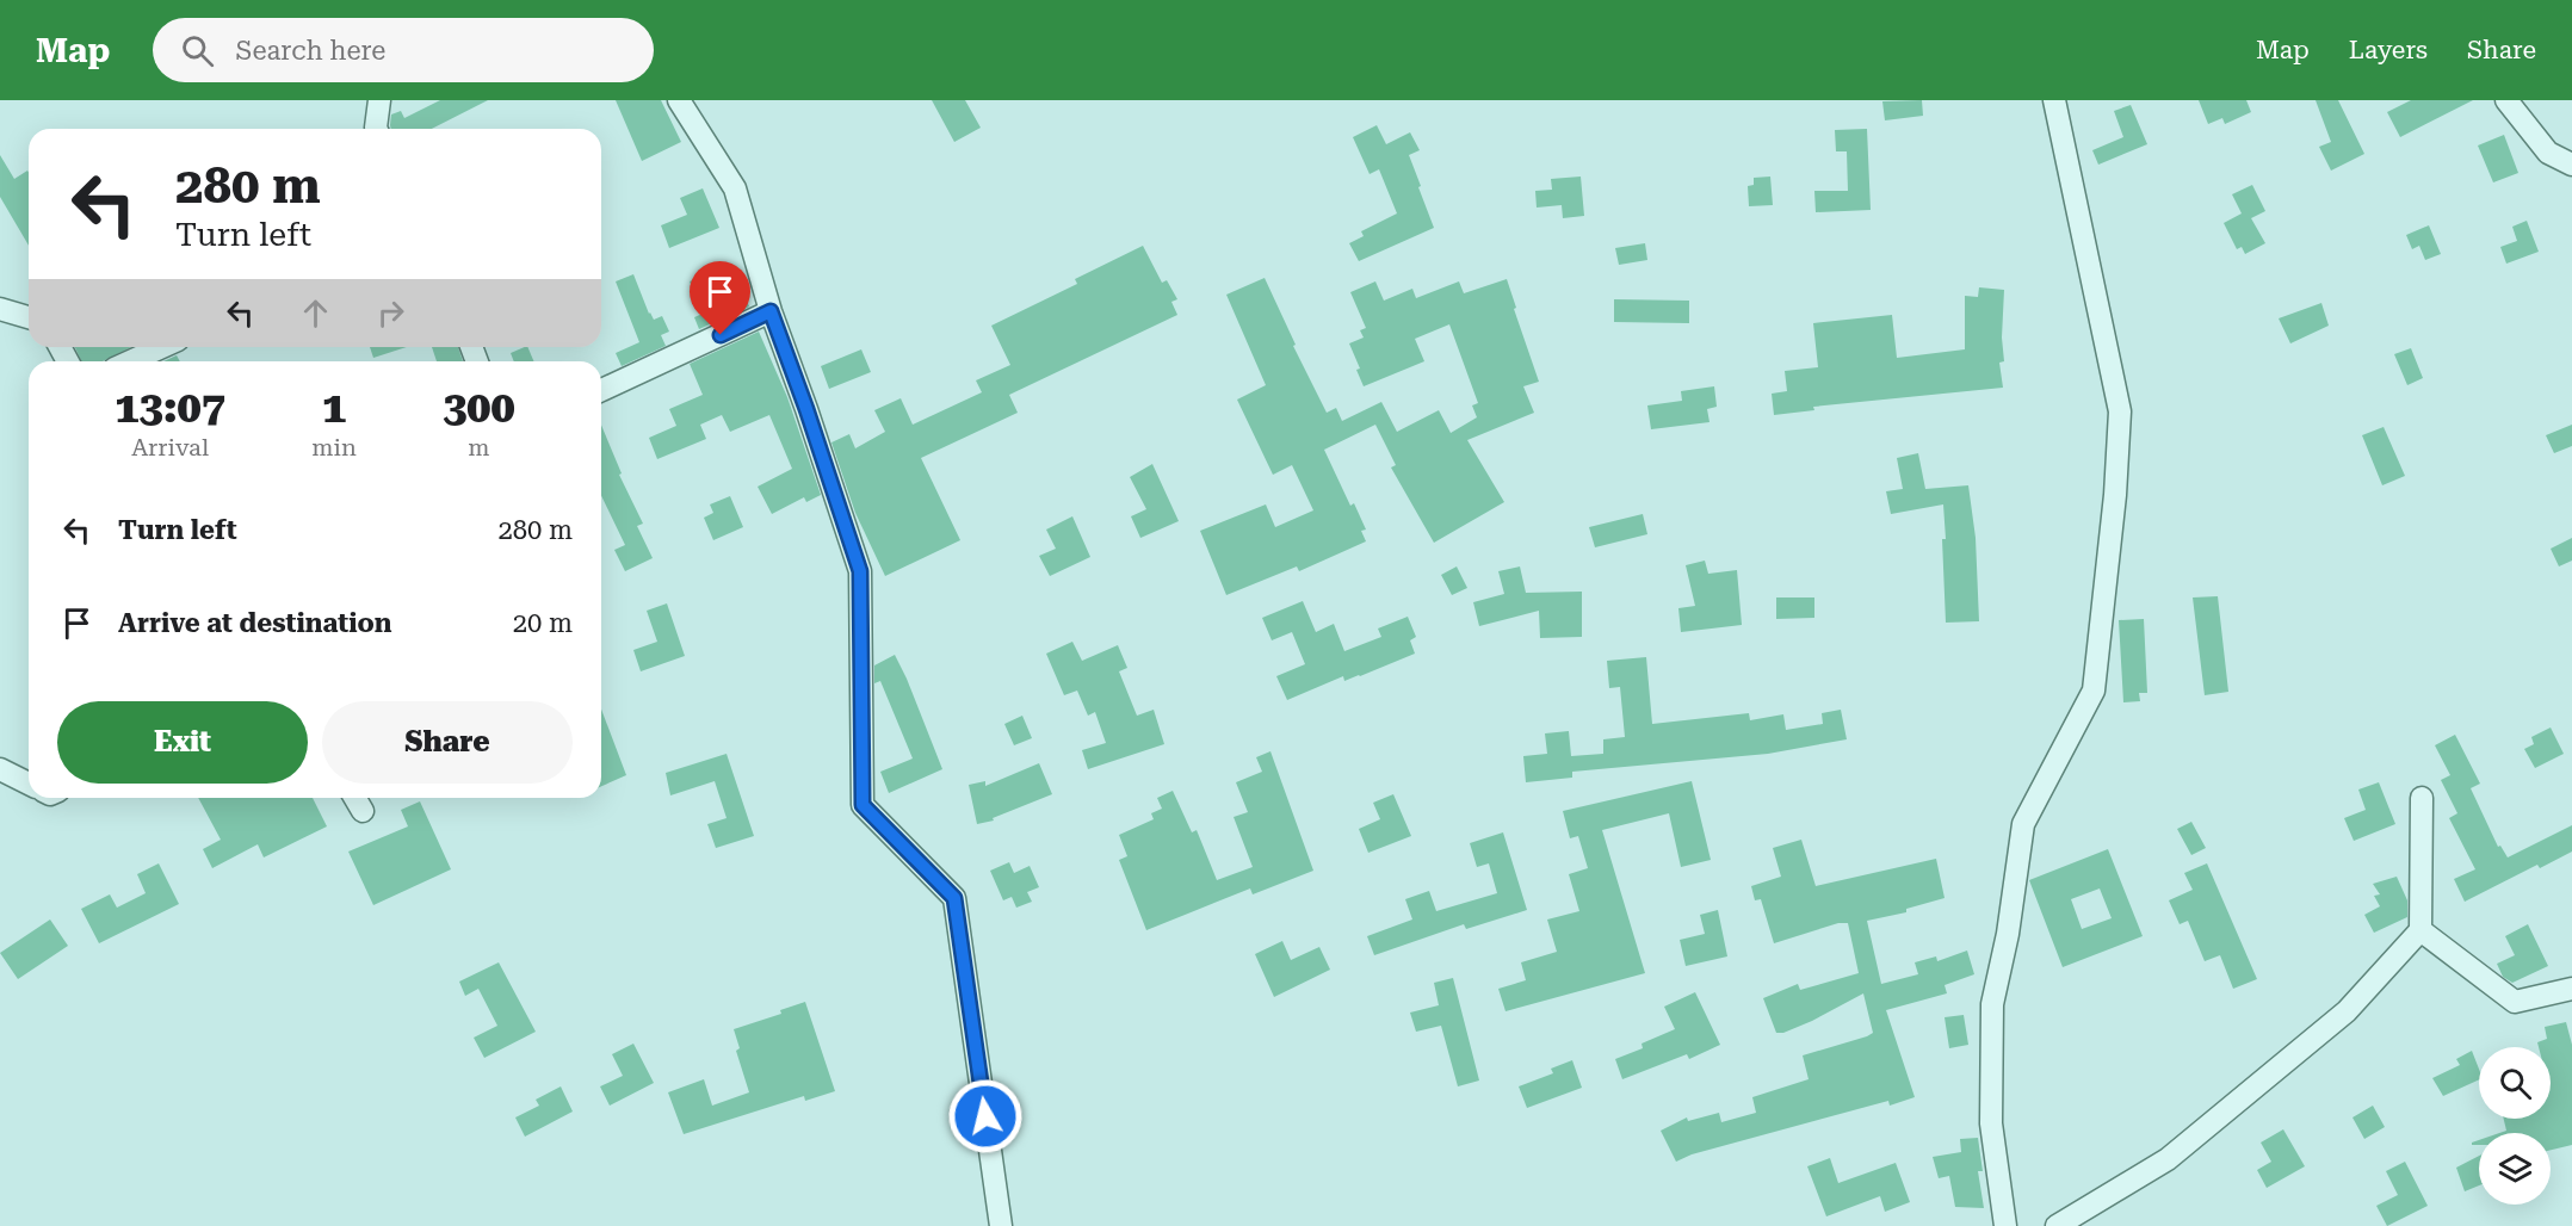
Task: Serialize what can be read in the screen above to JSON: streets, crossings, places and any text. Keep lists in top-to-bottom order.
{
  "page": {
    "header": "Map",
    "search": "Search here",
    "nav": ["Map", "Layers", "Share"],
    "turn": ["280 m", "Turn left"],
    "eta": [
      "13:07",
      "Arrival",
      "1",
      "min",
      "300",
      "m"
    ],
    "list": [
      {
        "name": "Turn left",
        "value": "280 m"
      },
      {
        "name": "Arrive at destination",
        "value": "20 m"
      }
    ],
    "buttons": ["Exit", "Share"]
  }
}
